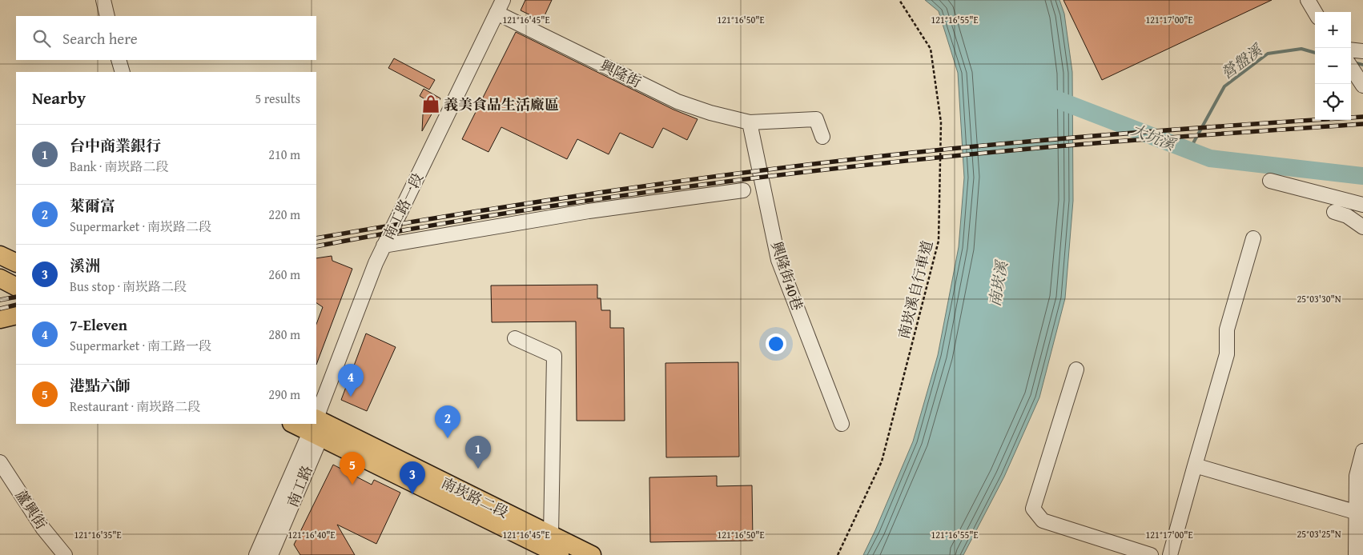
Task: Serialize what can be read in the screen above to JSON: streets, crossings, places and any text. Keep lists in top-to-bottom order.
{
  "streets": {
    "main road": ["南崁路二段"],
    "street": [
      "興隆街",
      "南工路一段",
      "興隆街40巷",
      "南工路",
      "蘆興街"
    ],
    "path": ["南崁溪自行車道"]
  },
  "crossings": [
    ["興隆街", "南工路一段"],
    ["興隆街", "興隆街40巷"],
    ["南工路", "南崁路二段"]
  ],
  "water": ["營盤溪", "大坑溪", "南崁溪"],
  "places": {
    "shop": ["義美食品生活廠區"]
  },
  "page": {
    "map_buttons": ["+", "−"],
    "search": "Search here",
    "heading": ["Nearby", "5 results"],
    "list": [
      {
        "mark": "1",
        "name": "台中商業銀行",
        "note": "Bank · 南崁路二段",
        "value": "210 m"
      },
      {
        "mark": "2",
        "name": "萊爾富",
        "note": "Supermarket · 南崁路二段",
        "value": "220 m"
      },
      {
        "mark": "3",
        "name": "溪洲",
        "note": "Bus stop · 南崁路二段",
        "value": "260 m"
      },
      {
        "mark": "4",
        "name": "7-Eleven",
        "note": "Supermarket · 南工路一段",
        "value": "280 m"
      },
      {
        "mark": "5",
        "name": "港點六師",
        "note": "Restaurant · 南崁路二段",
        "value": "290 m"
      }
    ],
    "pins": [
      "4",
      "2",
      "1",
      "5",
      "3"
    ]
  },
  "coordinates": [
    "121°16'45\"E",
    "121°16'50\"E",
    "121°16'55\"E",
    "121°17'00\"E",
    "25°03'30\"N",
    "25°03'25\"N",
    "121°16'35\"E",
    "121°16'40\"E"
  ]
}
